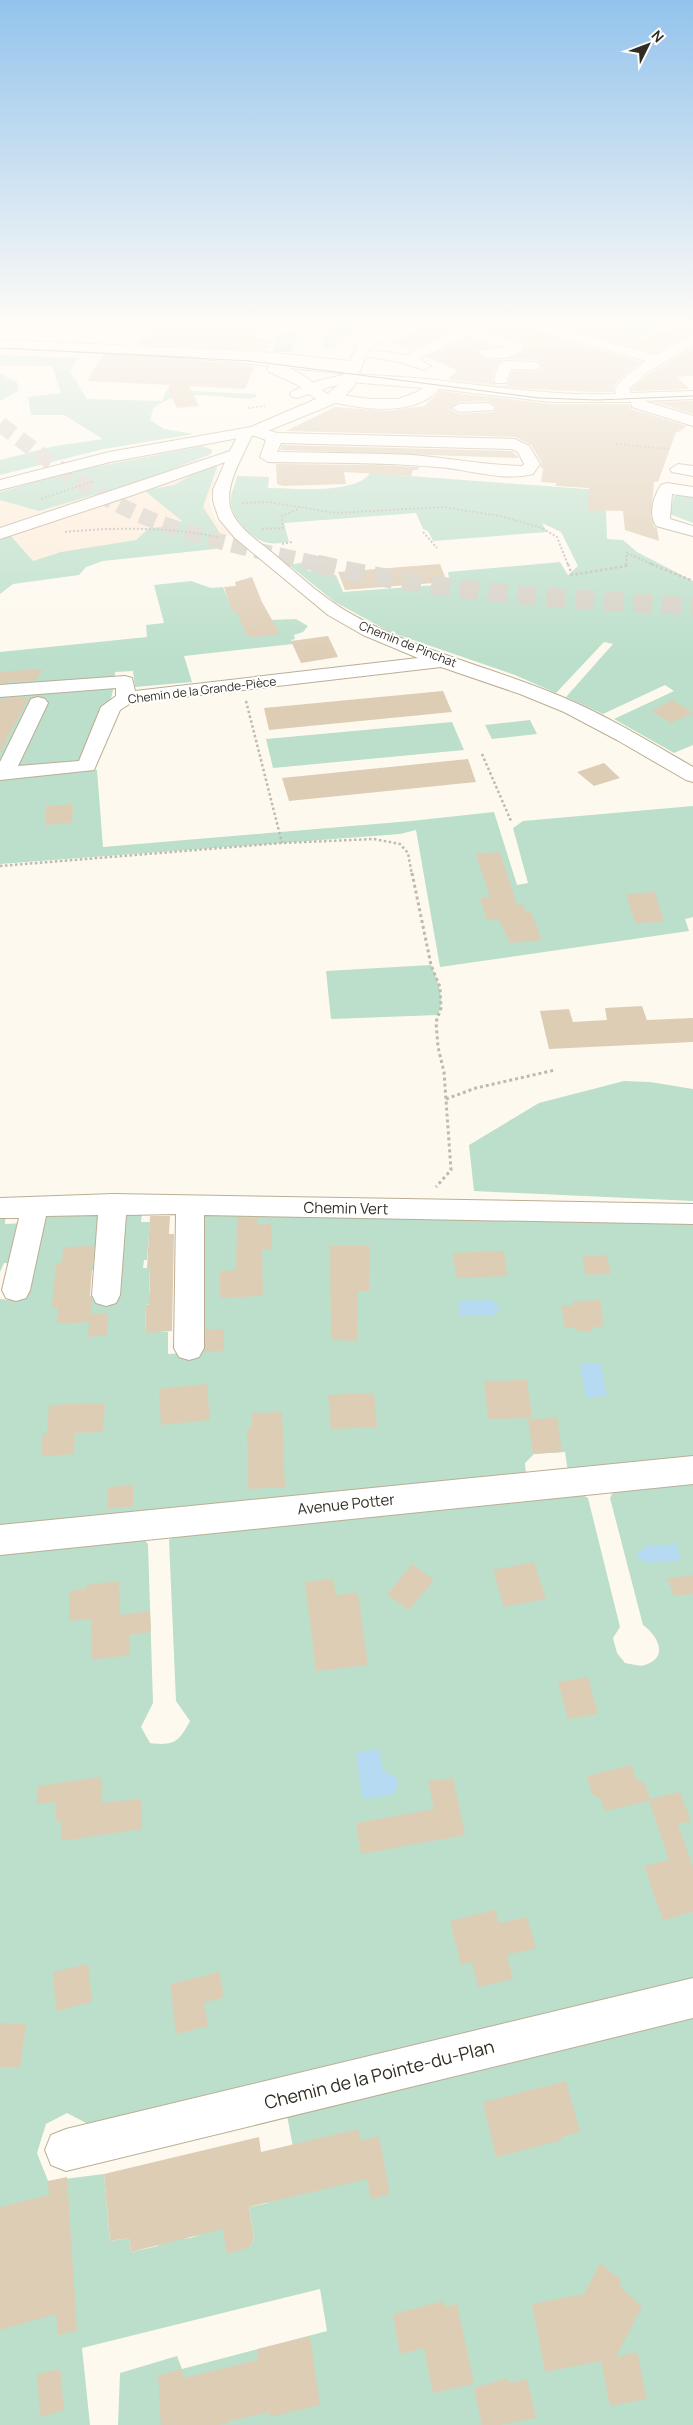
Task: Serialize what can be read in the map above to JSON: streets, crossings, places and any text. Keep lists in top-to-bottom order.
{
  "streets": {
    "street": [
      "Chemin de Pinchat",
      "Chemin de la Grande-Pièce",
      "Chemin Vert",
      "Avenue Potter",
      "Chemin de la Pointe-du-Plan"
    ]
  },
  "crossings": [
    ["Chemin de Pinchat", "Chemin de la Grande-Pièce"]
  ],
  "north": "top right"
}
